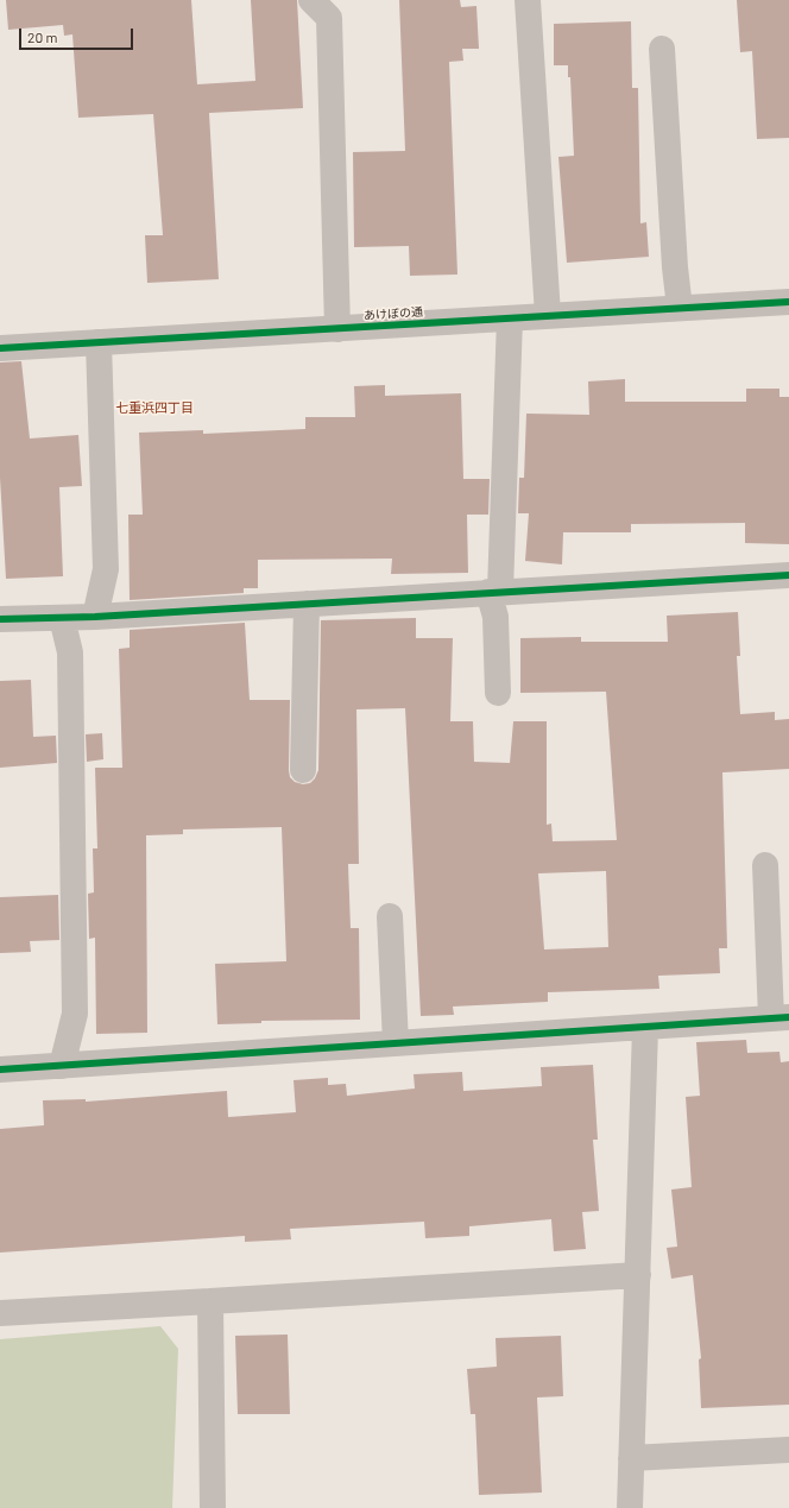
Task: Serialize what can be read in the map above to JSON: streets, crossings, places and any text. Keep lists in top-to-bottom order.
{
  "streets": {
    "street": ["あけぼの通"]
  },
  "districts": ["七重浜四丁目"],
  "scale_bar": "20 m"
}
